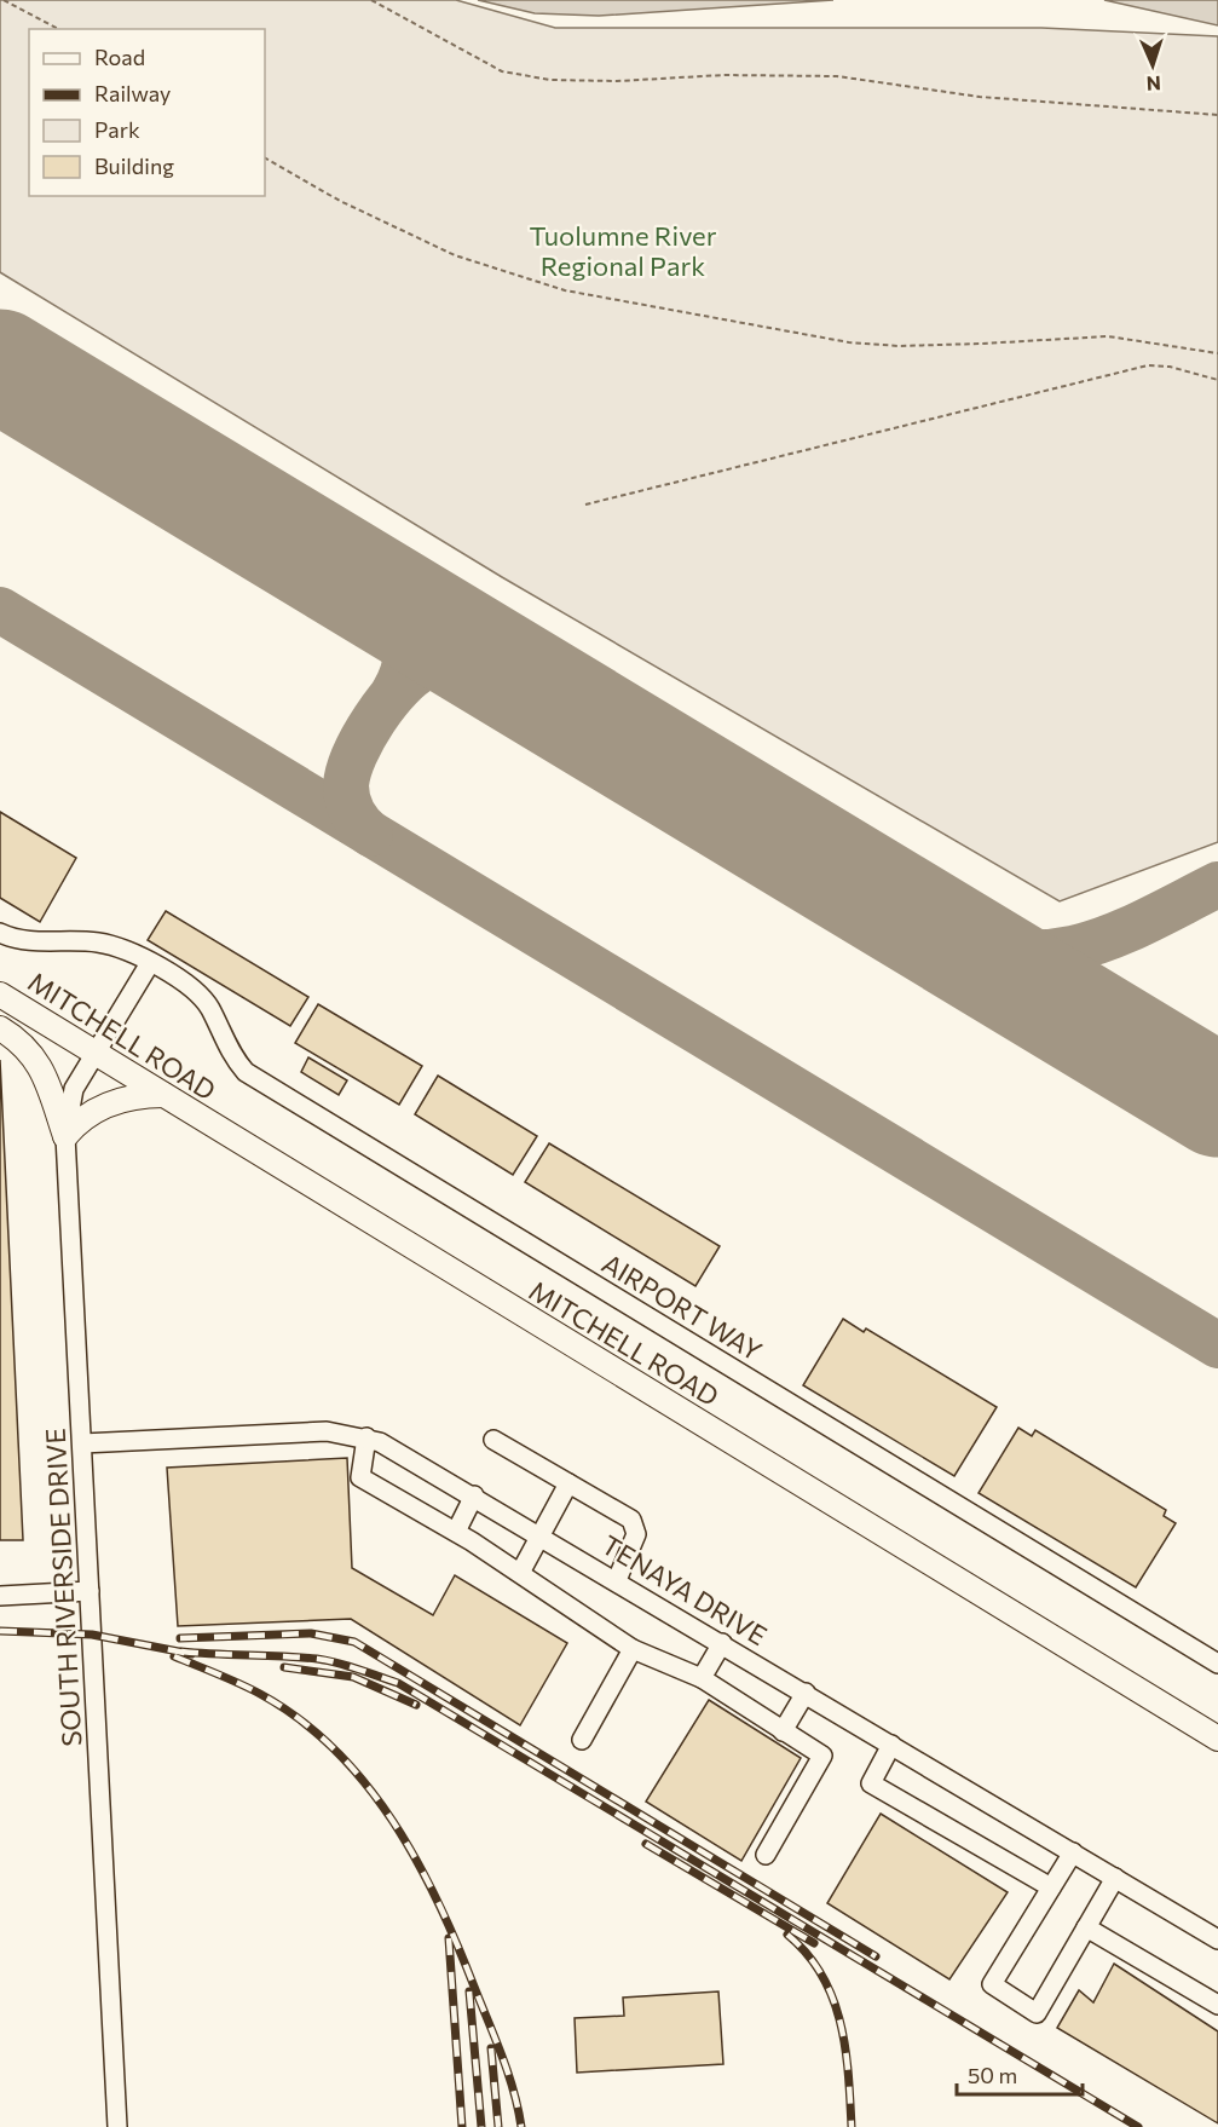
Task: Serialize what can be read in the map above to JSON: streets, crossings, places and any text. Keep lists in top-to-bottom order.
{
  "streets": {
    "main road": ["MITCHELL ROAD"],
    "street": ["AIRPORT WAY", "SOUTH RIVERSIDE DRIVE", "TENAYA DRIVE"]
  },
  "crossings": [
    ["MITCHELL ROAD", "SOUTH RIVERSIDE DRIVE"],
    ["SOUTH RIVERSIDE DRIVE", "TENAYA DRIVE"]
  ],
  "parks": ["Tuolumne River Regional Park"],
  "legend": [
    "Road",
    "Railway",
    "Park",
    "Building"
  ],
  "scale_bar": "50 m",
  "north": "bottom"
}
